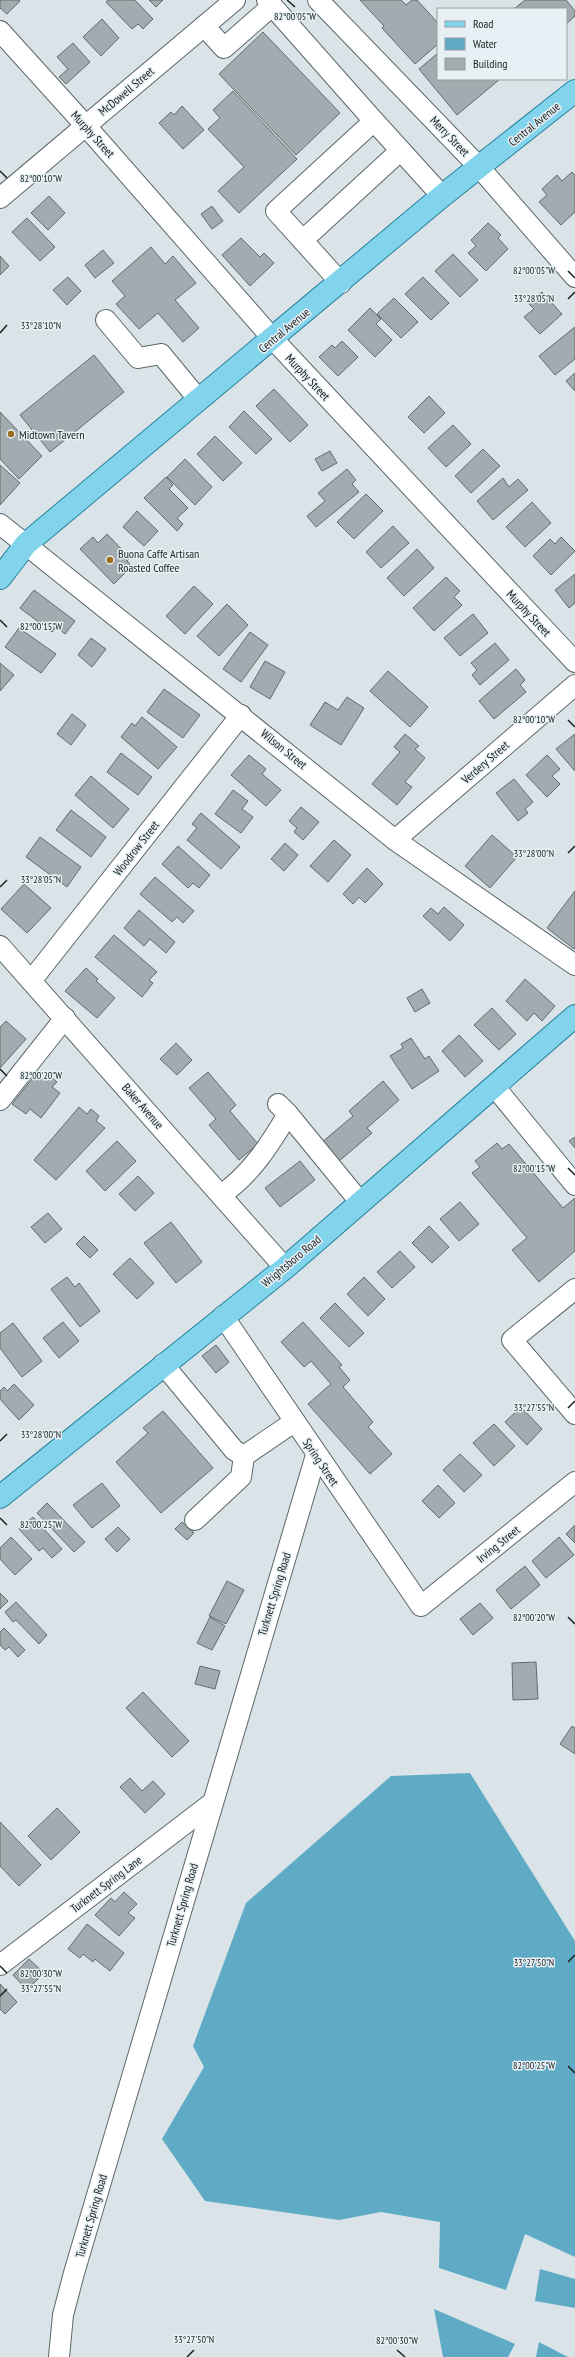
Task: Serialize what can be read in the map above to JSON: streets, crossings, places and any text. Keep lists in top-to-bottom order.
{
  "streets": {
    "main road": ["Central Avenue", "Wrightsboro Road"],
    "street": [
      "McDowell Street",
      "Murphy Street",
      "Merry Street",
      "Wilson Street",
      "Verdery Street",
      "Woodrow Street",
      "Baker Avenue",
      "Spring Street",
      "Irving Street",
      "Turknett Spring Road",
      "Turknett Spring Lane"
    ]
  },
  "crossings": [
    ["McDowell Street", "Murphy Street"],
    ["Central Avenue", "Murphy Street"],
    ["Central Avenue", "Merry Street"],
    ["Central Avenue", "Wilson Street"],
    ["Wilson Street", "Verdery Street"],
    ["Wilson Street", "Woodrow Street"],
    ["Woodrow Street", "Baker Avenue"],
    ["Baker Avenue", "Wrightsboro Road"],
    ["Wrightsboro Road", "Spring Street"],
    ["Spring Street", "Irving Street"],
    ["Spring Street", "Turknett Spring Road"],
    ["Turknett Spring Road", "Turknett Spring Lane"]
  ],
  "places": ["Midtown Tavern", "Buona Caffe Artisan Roasted Coffee"],
  "legend": ["Road", "Water", "Building"],
  "coordinates": [
    "82°00'05\"W",
    "82°00'10\"W",
    "33°28'05\"N",
    "33°28'10\"N",
    "82°00'15\"W",
    "33°28'00\"N",
    "82°00'20\"W",
    "33°27'55\"N",
    "82°00'25\"W",
    "33°27'50\"N",
    "82°00'30\"W"
  ]
}
